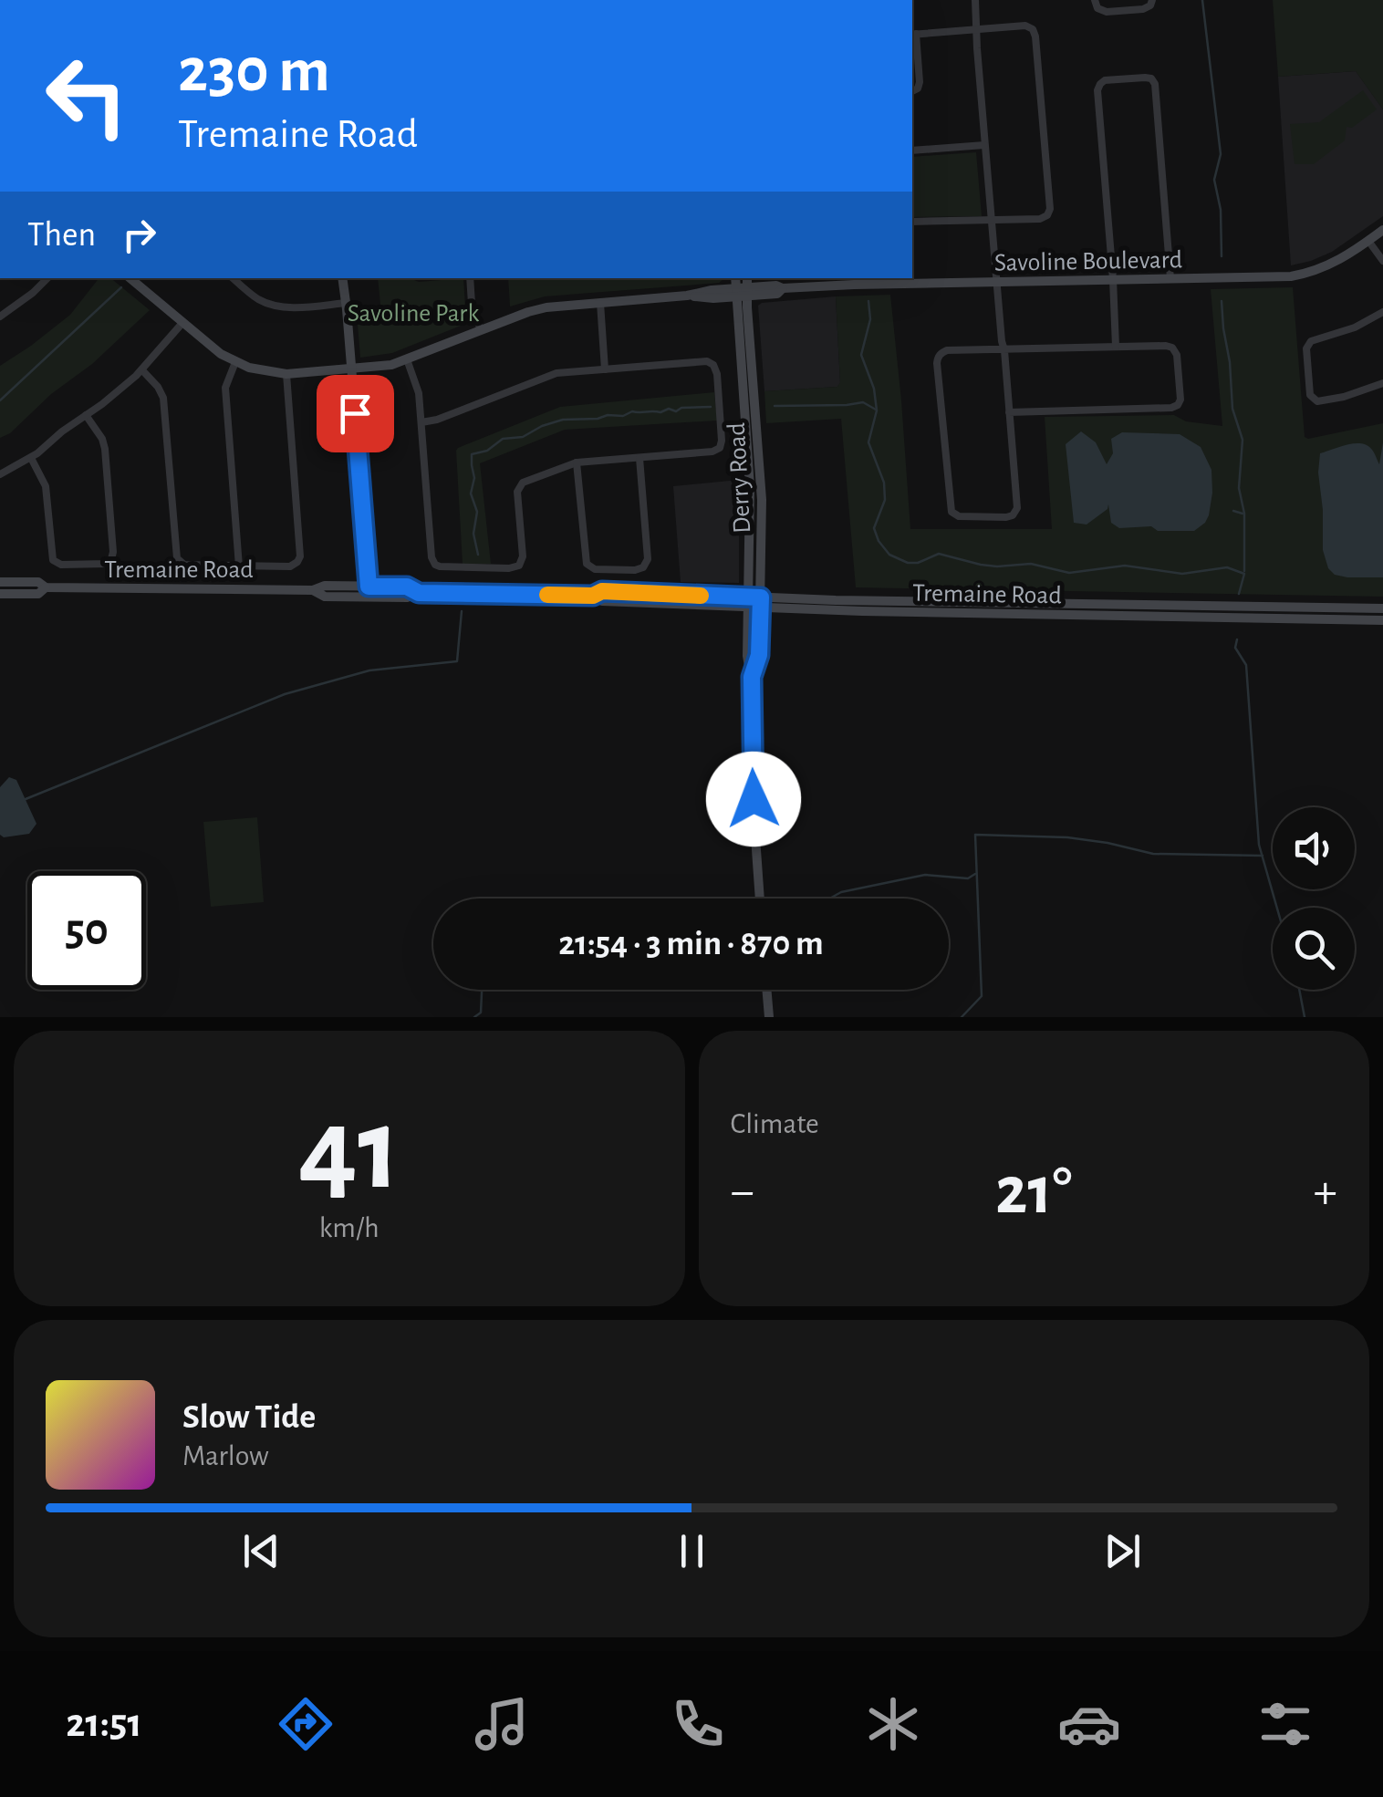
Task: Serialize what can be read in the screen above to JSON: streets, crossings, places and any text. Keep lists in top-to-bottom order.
{
  "streets": {
    "main road": ["Savoline Boulevard", "Derry Road", "Tremaine Road"]
  },
  "crossings": [
    ["Savoline Boulevard", "Derry Road"],
    ["Derry Road", "Tremaine Road"]
  ],
  "parks": ["Savoline Park"],
  "page": {
    "turn": ["230 m", "Tremaine Road"],
    "then": "Then",
    "limit": "50",
    "trip": "21:54 · 3 min · 870 m",
    "tile": [
      ["41", "km/h"],
      "Climate"
    ],
    "heat": ["−", "21°", "+"],
    "song": ["Slow Tide", "Marlow"],
    "tabs": "21:51"
  }
}
